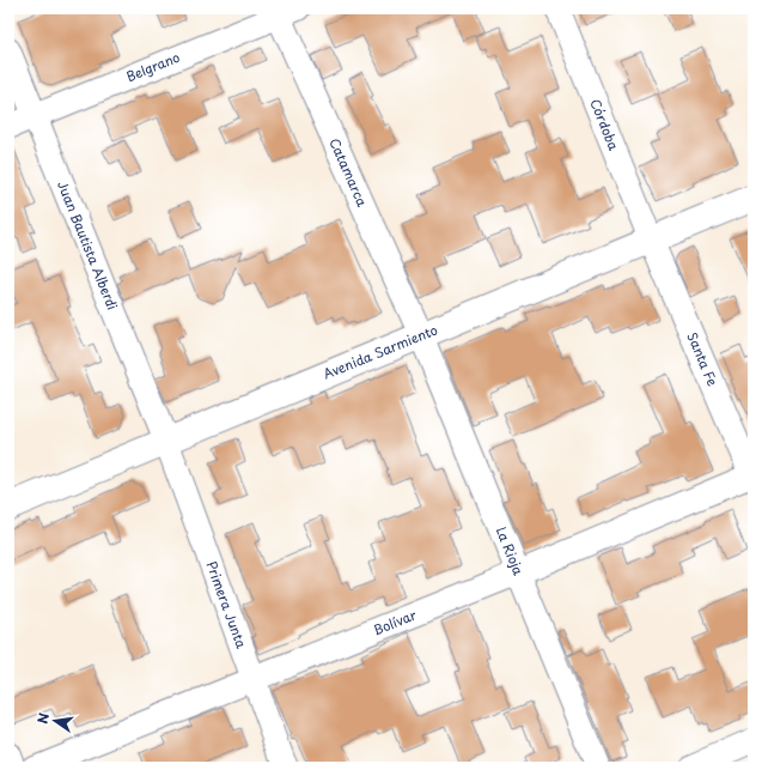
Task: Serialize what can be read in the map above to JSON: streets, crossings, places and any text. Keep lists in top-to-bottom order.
{
  "streets": {
    "main road": ["Avenida Sarmiento"],
    "street": [
      "Belgrano",
      "Córdoba",
      "Catamarca",
      "Juan Bautista Alberdi",
      "Santa Fe",
      "La Rioja",
      "Primera Junta",
      "Bolívar"
    ]
  },
  "crossings": [
    ["Belgrano", "Catamarca"],
    ["Belgrano", "Juan Bautista Alberdi"],
    ["Córdoba", "Avenida Sarmiento"],
    ["Córdoba", "Santa Fe"],
    ["Catamarca", "Avenida Sarmiento"],
    ["Catamarca", "La Rioja"],
    ["Juan Bautista Alberdi", "Avenida Sarmiento"],
    ["Juan Bautista Alberdi", "Primera Junta"],
    ["Avenida Sarmiento", "Santa Fe"],
    ["Avenida Sarmiento", "La Rioja"],
    ["Avenida Sarmiento", "Primera Junta"],
    ["Santa Fe", "Bolívar"],
    ["La Rioja", "Bolívar"],
    ["Primera Junta", "Bolívar"]
  ],
  "north": "left"
}
